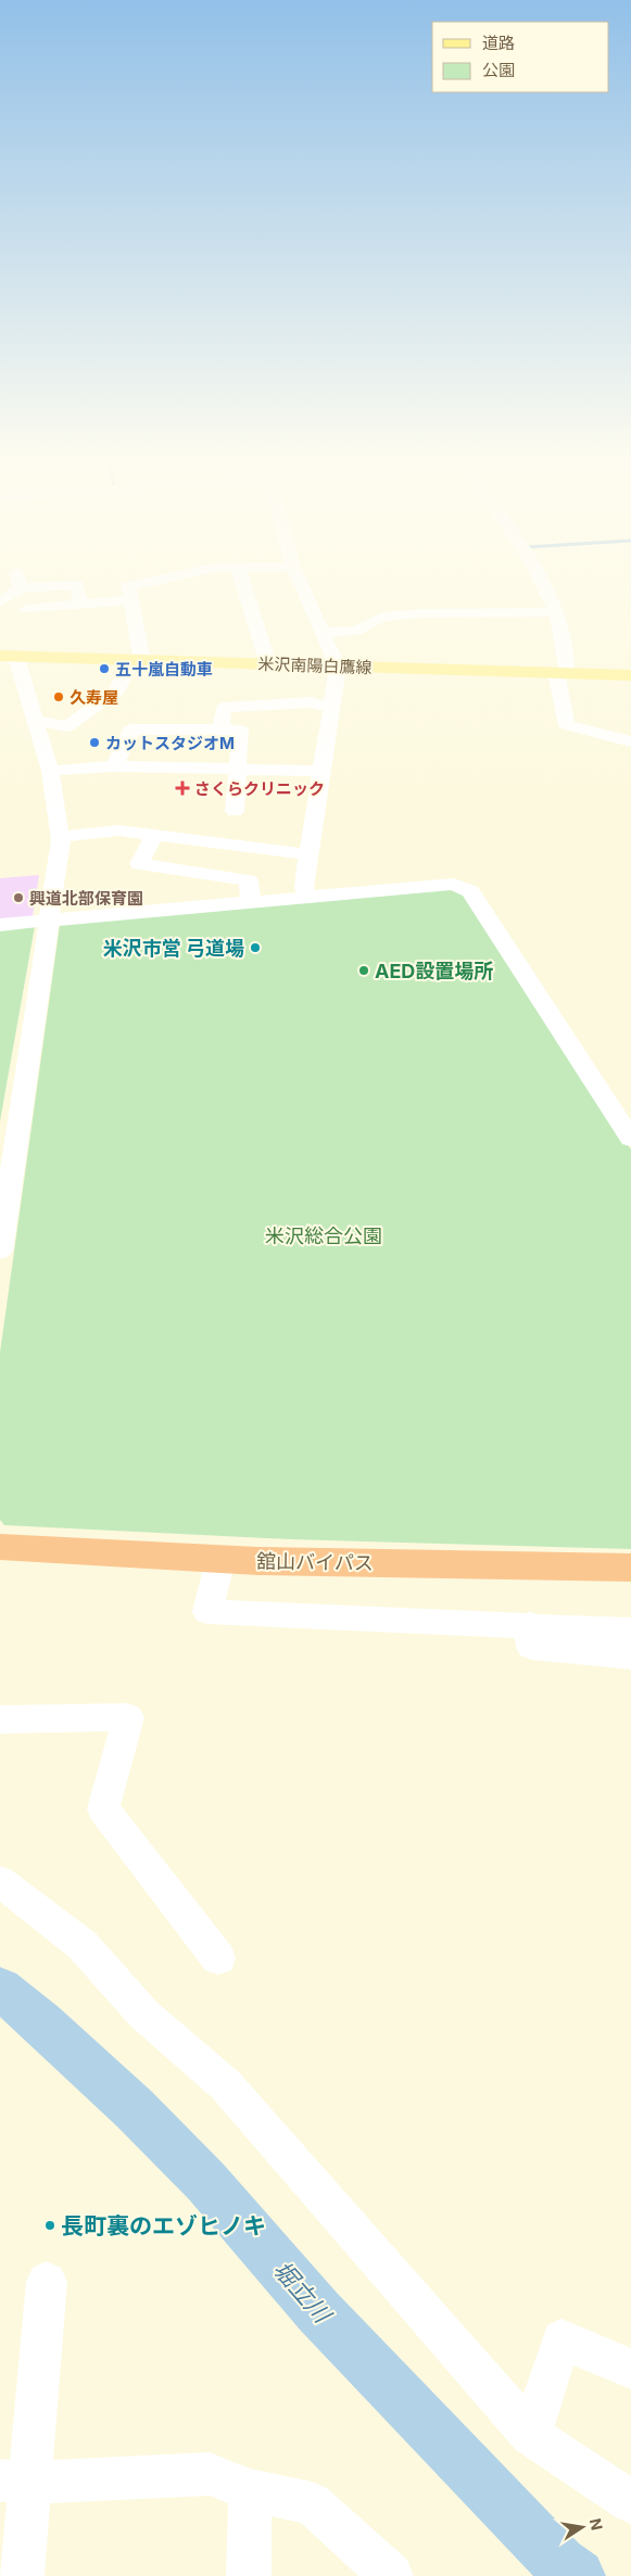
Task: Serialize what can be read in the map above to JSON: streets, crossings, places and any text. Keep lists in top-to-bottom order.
{
  "streets": {
    "highway": ["舘山バイパス"],
    "main road": ["米沢南陽白鷹線"]
  },
  "water": ["堀立川"],
  "parks": ["米沢総合公園"],
  "places": {
    "other": [
      "五十嵐自動車",
      "久寿屋",
      "カットスタジオM",
      "興道北部保育園",
      "米沢市営 弓道場",
      "AED設置場所",
      "長町裏のエゾヒノキ"
    ],
    "health": ["さくらクリニック"]
  },
  "legend": ["道路", "公園"],
  "north": "right"
}
